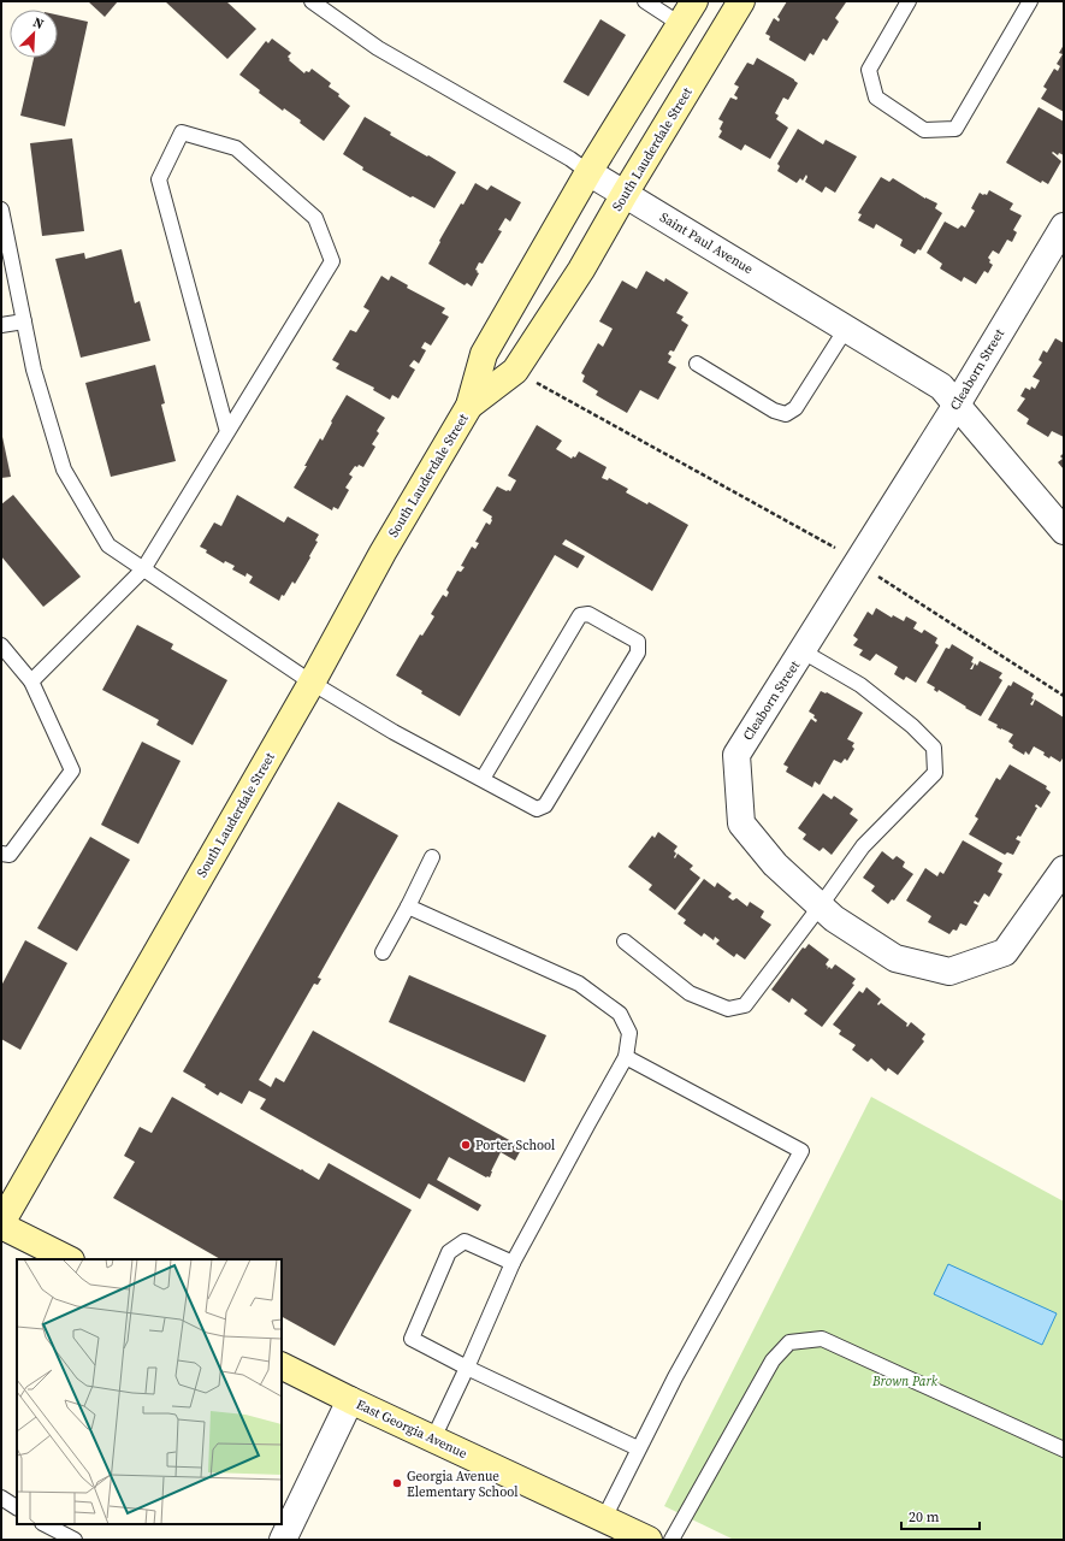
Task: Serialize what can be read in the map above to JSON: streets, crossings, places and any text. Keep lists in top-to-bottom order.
{
  "streets": {
    "street": [
      "South Lauderdale Street",
      "Saint Paul Avenue",
      "Cleaborn Street",
      "East Georgia Avenue"
    ]
  },
  "crossings": [
    ["South Lauderdale Street", "Saint Paul Avenue"],
    ["Saint Paul Avenue", "Cleaborn Street"]
  ],
  "parks": ["Brown Park"],
  "places": ["Porter School", "Georgia Avenue Elementary School"],
  "scale_bar": "20 m",
  "north": "top right"
}
